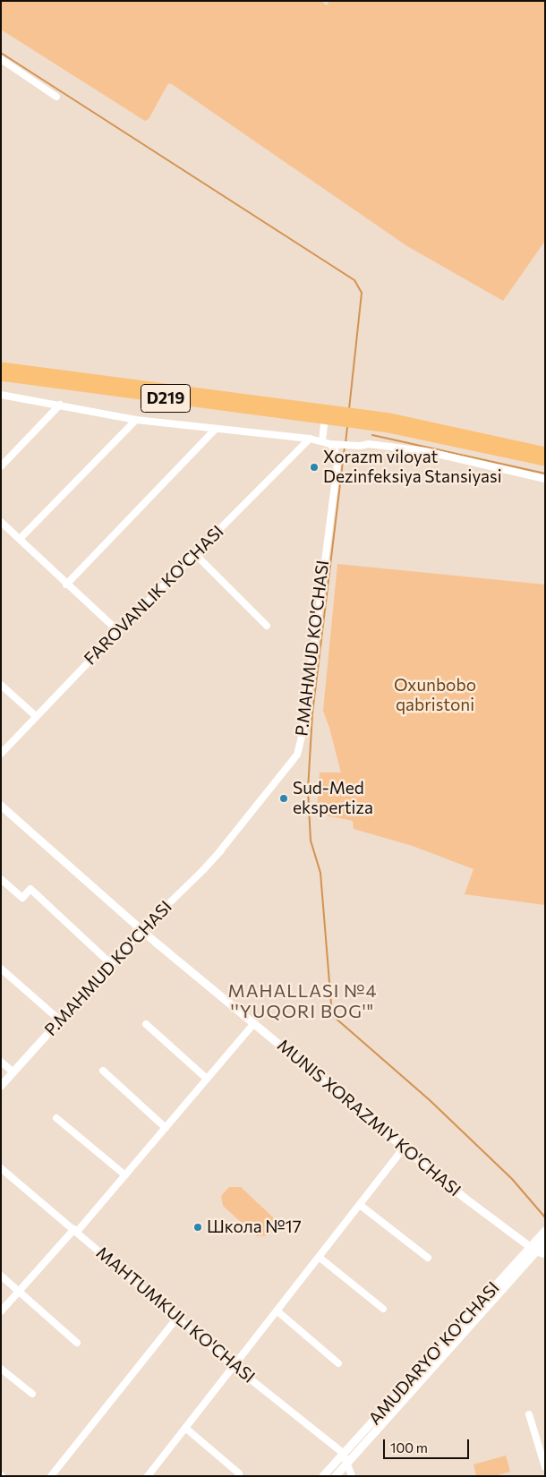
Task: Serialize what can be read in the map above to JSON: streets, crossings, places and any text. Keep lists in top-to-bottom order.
{
  "streets": {
    "main road": ["D219"],
    "street": [
      "FAROVANLIK KO'CHASI",
      "P.MAHMUD KO'CHASI",
      "MUNIS XORAZMIY KO'CHASI",
      "MAHTUMKULI KO'CHASI",
      "AMUDARYO' KO'CHASI"
    ]
  },
  "crossings": [
    ["P.MAHMUD KO'CHASI", "MUNIS XORAZMIY KO'CHASI"],
    ["MUNIS XORAZMIY KO'CHASI", "AMUDARYO' KO'CHASI"],
    ["MAHTUMKULI KO'CHASI", "AMUDARYO' KO'CHASI"]
  ],
  "districts": ["MAHALLASI №4 ''YUQORI BOG'\""],
  "parks": ["Oxunbobo qabristoni"],
  "places": ["Xorazm viloyat Dezinfeksiya Stansiyasi", "Sud-Med ekspertiza", "Школа №17"],
  "scale_bar": "100 m"
}
